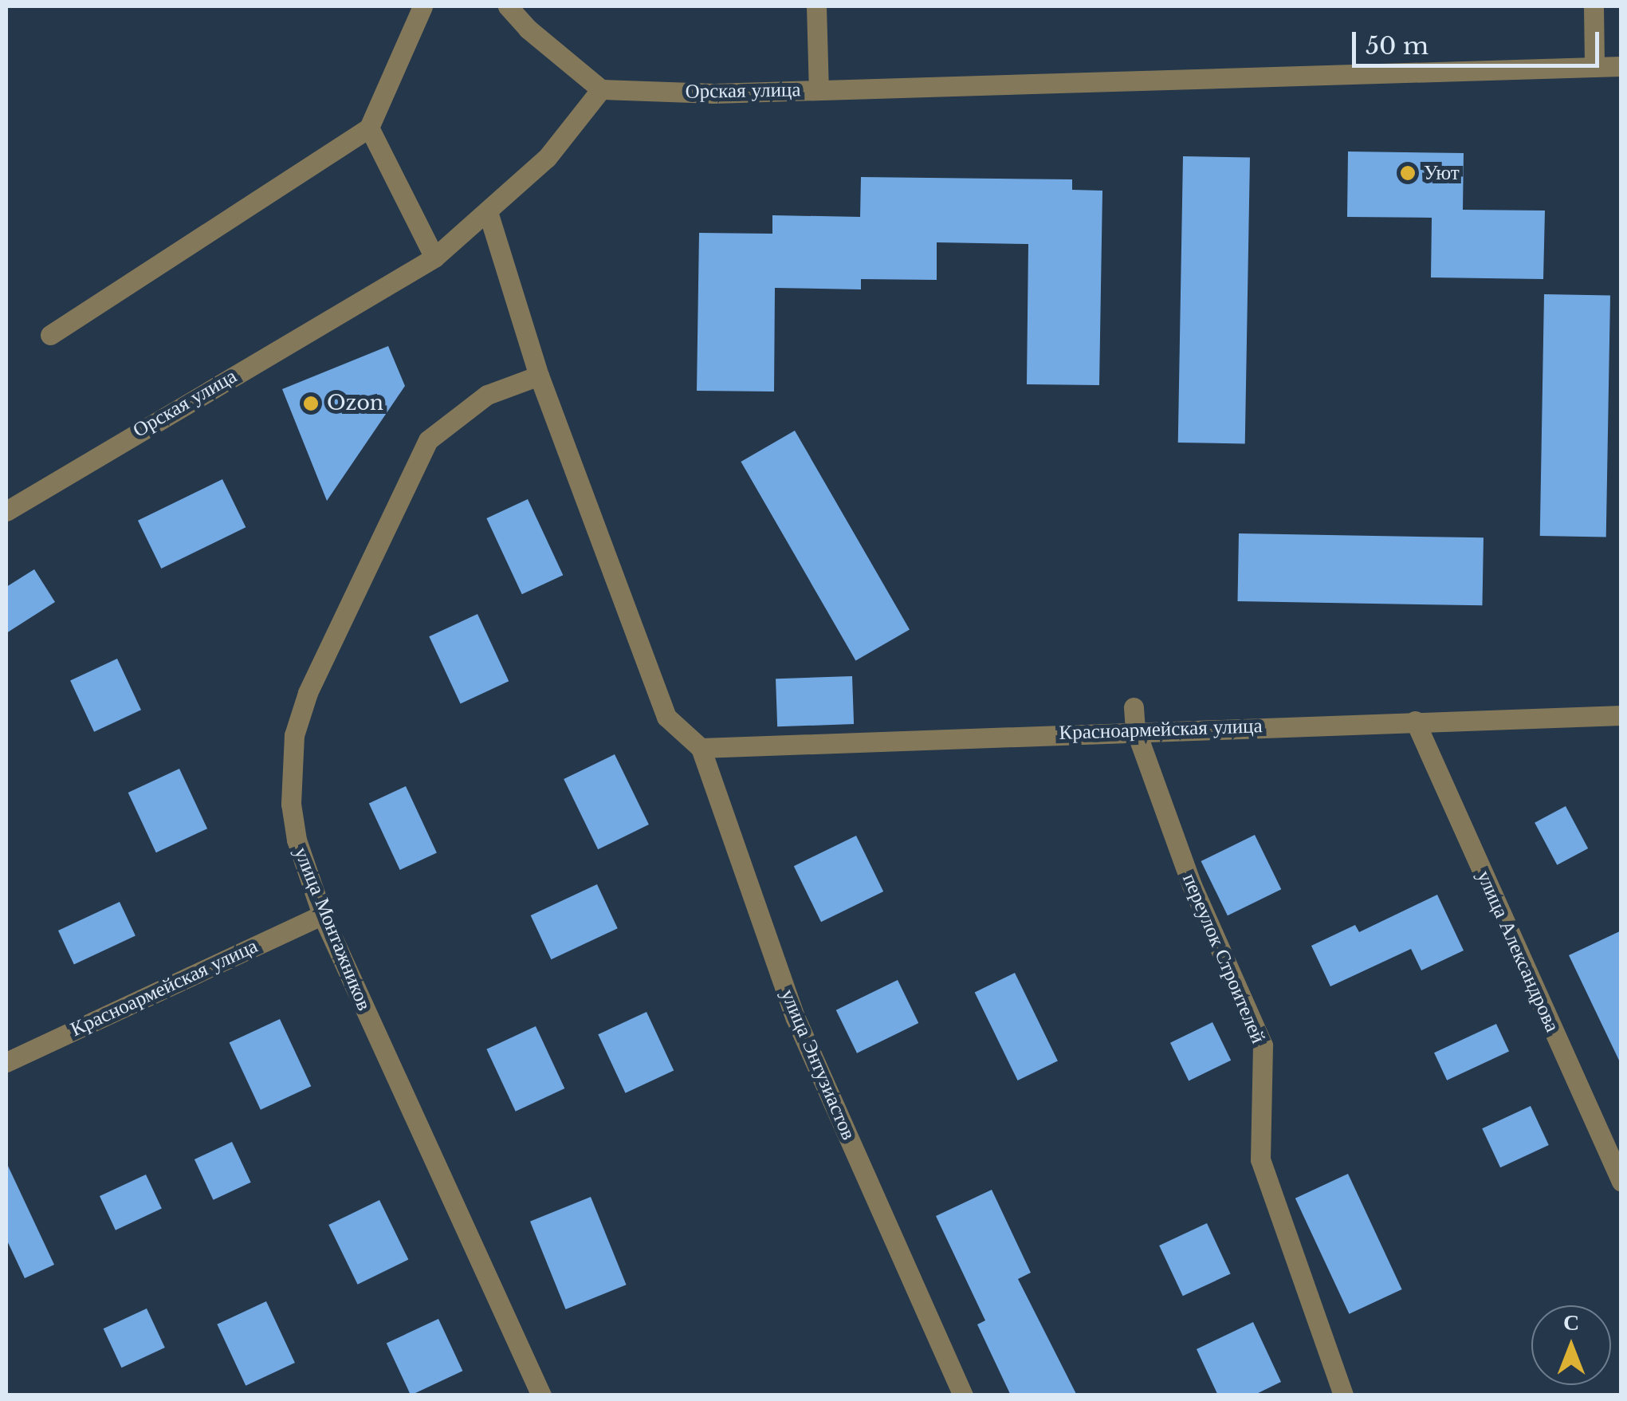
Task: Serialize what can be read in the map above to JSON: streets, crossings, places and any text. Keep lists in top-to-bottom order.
{
  "streets": {
    "street": [
      "Орская улица",
      "Красноармейская улица",
      "улица Монтажников",
      "улица Александрова",
      "переулок Строителей",
      "улица Энтузиастов"
    ]
  },
  "crossings": [
    ["Красноармейская улица", "улица Монтажников"],
    ["Красноармейская улица", "улица Александрова"],
    ["Красноармейская улица", "переулок Строителей"],
    ["Красноармейская улица", "улица Энтузиастов"]
  ],
  "places": ["Уют", "Ozon"],
  "scale_bar": "50 m",
  "north": "top"
}
